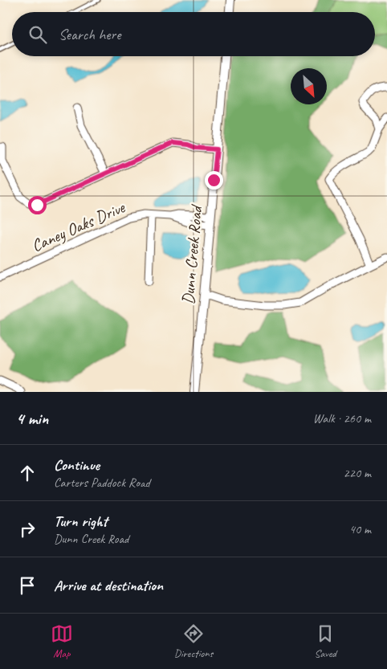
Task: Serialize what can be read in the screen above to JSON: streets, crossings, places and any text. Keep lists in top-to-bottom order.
{
  "streets": {
    "street": ["Caney Oaks Drive", "Dunn Creek Road"]
  },
  "crossings": [
    ["Caney Oaks Drive", "Dunn Creek Road"]
  ],
  "north": "bottom right",
  "page": {
    "search": "Search here",
    "heading": ["4 min", "Walk · 260 m"],
    "list": [
      ["Continue", "Carters Paddock Road", "220 m"],
      ["Turn right", "Dunn Creek Road", "40 m"],
      "Arrive at destination"
    ],
    "nav": ["Map", "Directions", "Saved"]
  }
}
